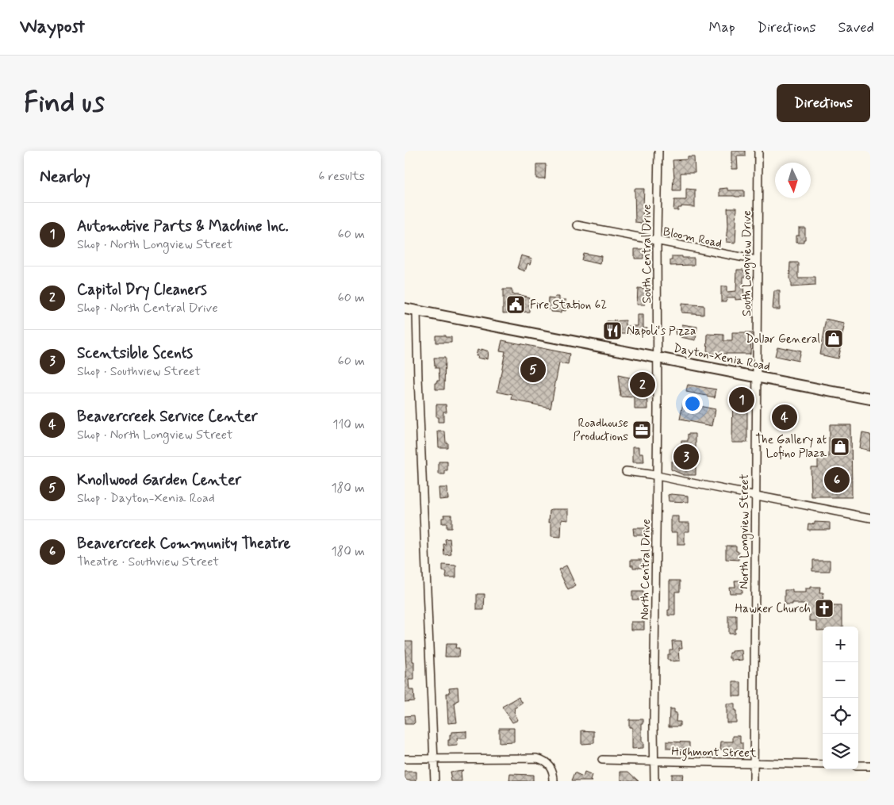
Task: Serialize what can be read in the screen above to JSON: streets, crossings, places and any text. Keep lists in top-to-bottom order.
{
  "streets": {
    "main road": ["Dayton-Xenia Road"],
    "street": [
      "Bloom Road",
      "South Central Drive",
      "South Longview Drive",
      "North Longview Street",
      "North Central Drive",
      "Highmont Street"
    ]
  },
  "crossings": [
    ["Bloom Road", "South Central Drive"],
    ["Bloom Road", "South Longview Drive"],
    ["South Central Drive", "Dayton-Xenia Road"],
    ["South Central Drive", "North Central Drive"],
    ["South Longview Drive", "Dayton-Xenia Road"],
    ["South Longview Drive", "North Longview Street"],
    ["Dayton-Xenia Road", "North Longview Street"],
    ["Dayton-Xenia Road", "North Central Drive"],
    ["North Longview Street", "Highmont Street"],
    ["North Central Drive", "Highmont Street"]
  ],
  "places": {
    "public building": ["Fire Station 62"],
    "restaurant": ["Napoli's Pizza"],
    "shop": ["Dollar General", "The Gallery at Lofino Plaza"],
    "office": ["Roadhouse Productions"],
    "church": ["Hawker Church"]
  },
  "north": "bottom",
  "page": {
    "header": "Waypost",
    "nav": ["Map", "Directions", "Saved"],
    "buttons": "Directions",
    "title": "Find us",
    "heading": ["Nearby", "6 results"],
    "list": [
      {
        "mark": "1",
        "name": "Automotive Parts & Machine Inc.",
        "note": "Shop · North Longview Street",
        "value": "60 m"
      },
      {
        "mark": "2",
        "name": "Capitol Dry Cleaners",
        "note": "Shop · North Central Drive",
        "value": "60 m"
      },
      {
        "mark": "3",
        "name": "Scentsible Scents",
        "note": "Shop · Southview Street",
        "value": "60 m"
      },
      {
        "mark": "4",
        "name": "Beavercreek Service Center",
        "note": "Shop · North Longview Street",
        "value": "110 m"
      },
      {
        "mark": "5",
        "name": "Knollwood Garden Center",
        "note": "Shop · Dayton-Xenia Road",
        "value": "180 m"
      },
      {
        "mark": "6",
        "name": "Beavercreek Community Theatre",
        "note": "Theatre · Southview Street",
        "value": "180 m"
      }
    ],
    "pins": [
      "5",
      "2",
      "1",
      "4",
      "3",
      "6"
    ],
    "map_buttons": ["+", "−"]
  }
}
